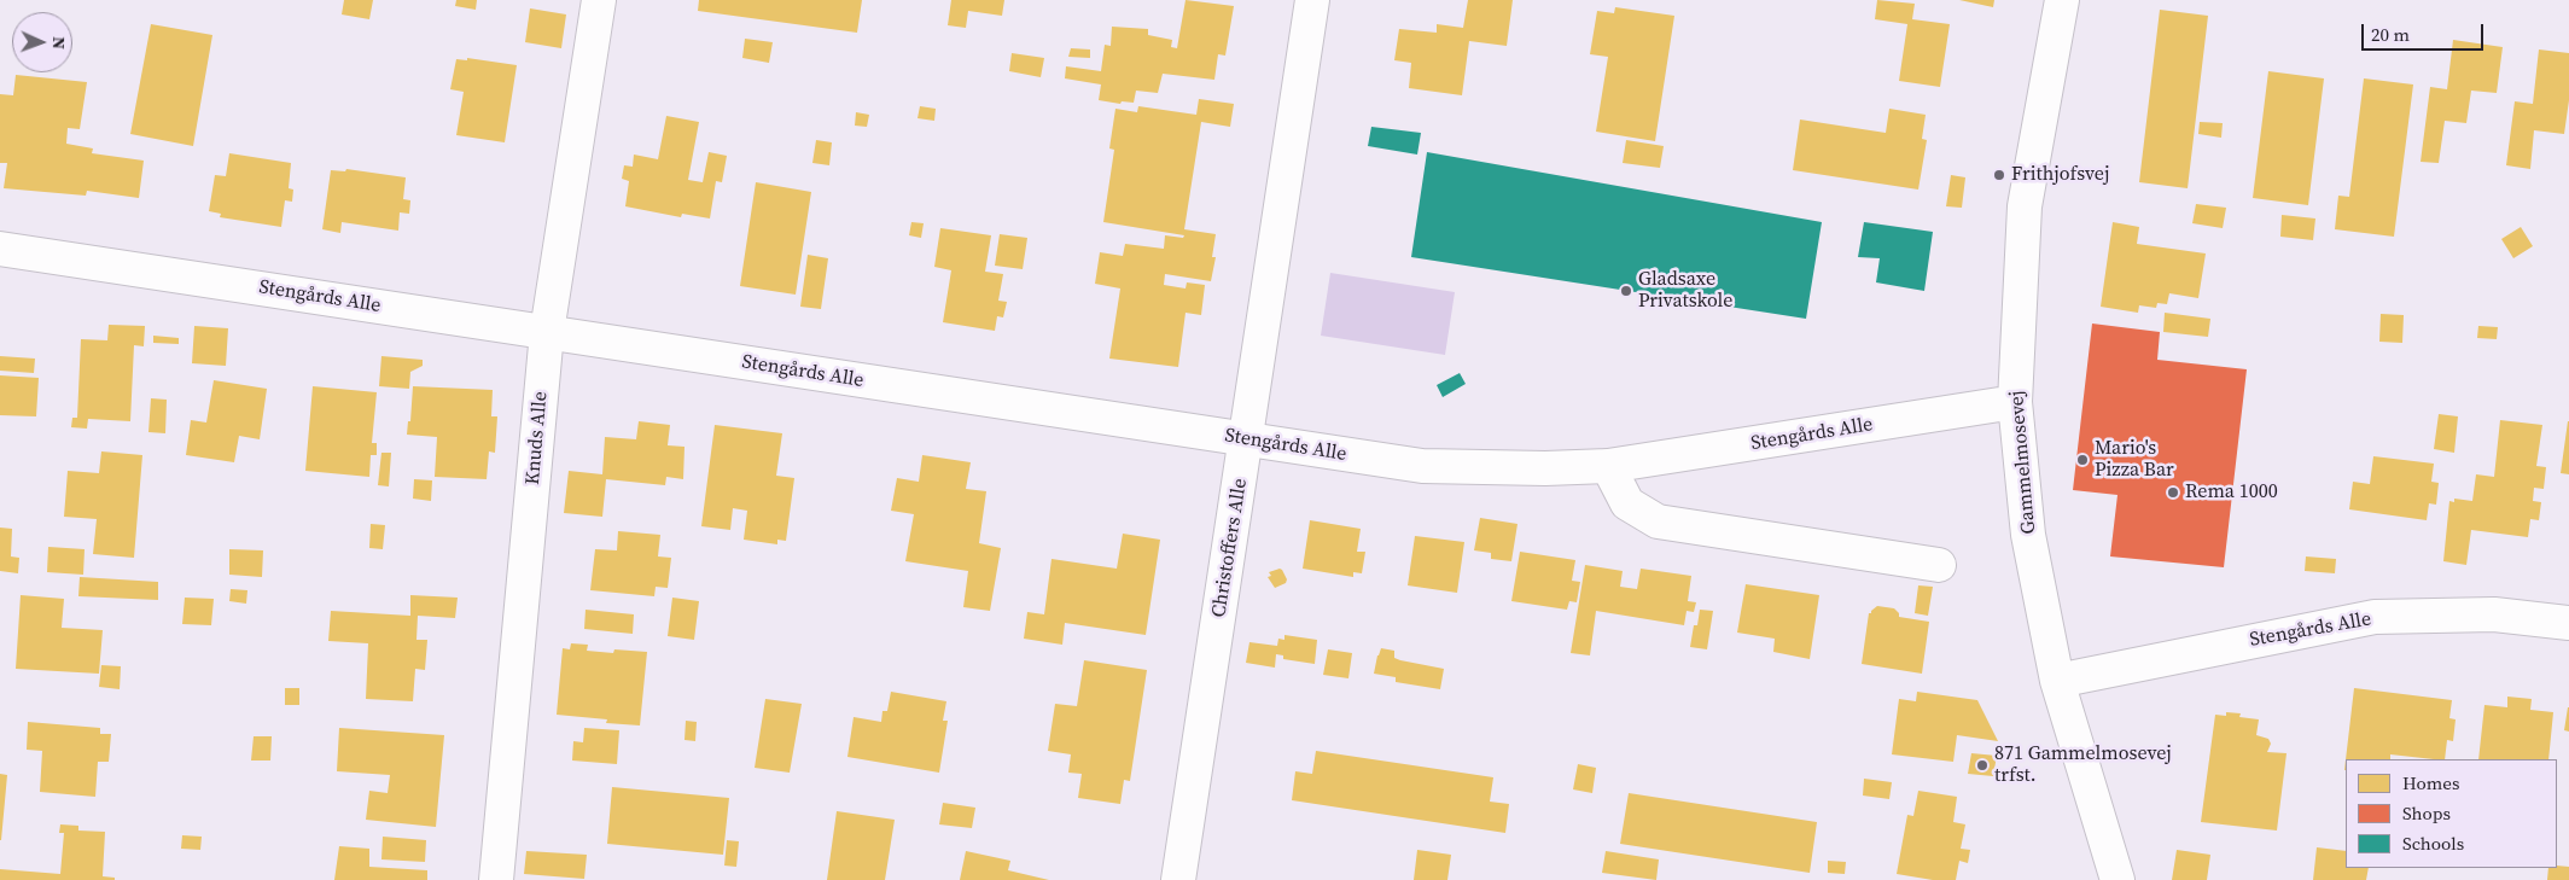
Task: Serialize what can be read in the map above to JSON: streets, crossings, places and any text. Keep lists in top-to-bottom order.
{
  "streets": {
    "street": [
      "Stengårds Alle",
      "Knuds Alle",
      "Gammelmosevej",
      "Christoffers Alle"
    ]
  },
  "crossings": [
    ["Stengårds Alle", "Knuds Alle"],
    ["Stengårds Alle", "Gammelmosevej"],
    ["Stengårds Alle", "Christoffers Alle"]
  ],
  "places": [
    "Frithjofsvej",
    "Gladsaxe Privatskole",
    "Mario's Pizza Bar",
    "Rema 1000",
    "871 Gammelmosevej trfst."
  ],
  "legend": ["Homes", "Shops", "Schools"],
  "scale_bar": "20 m",
  "north": "right"
}
